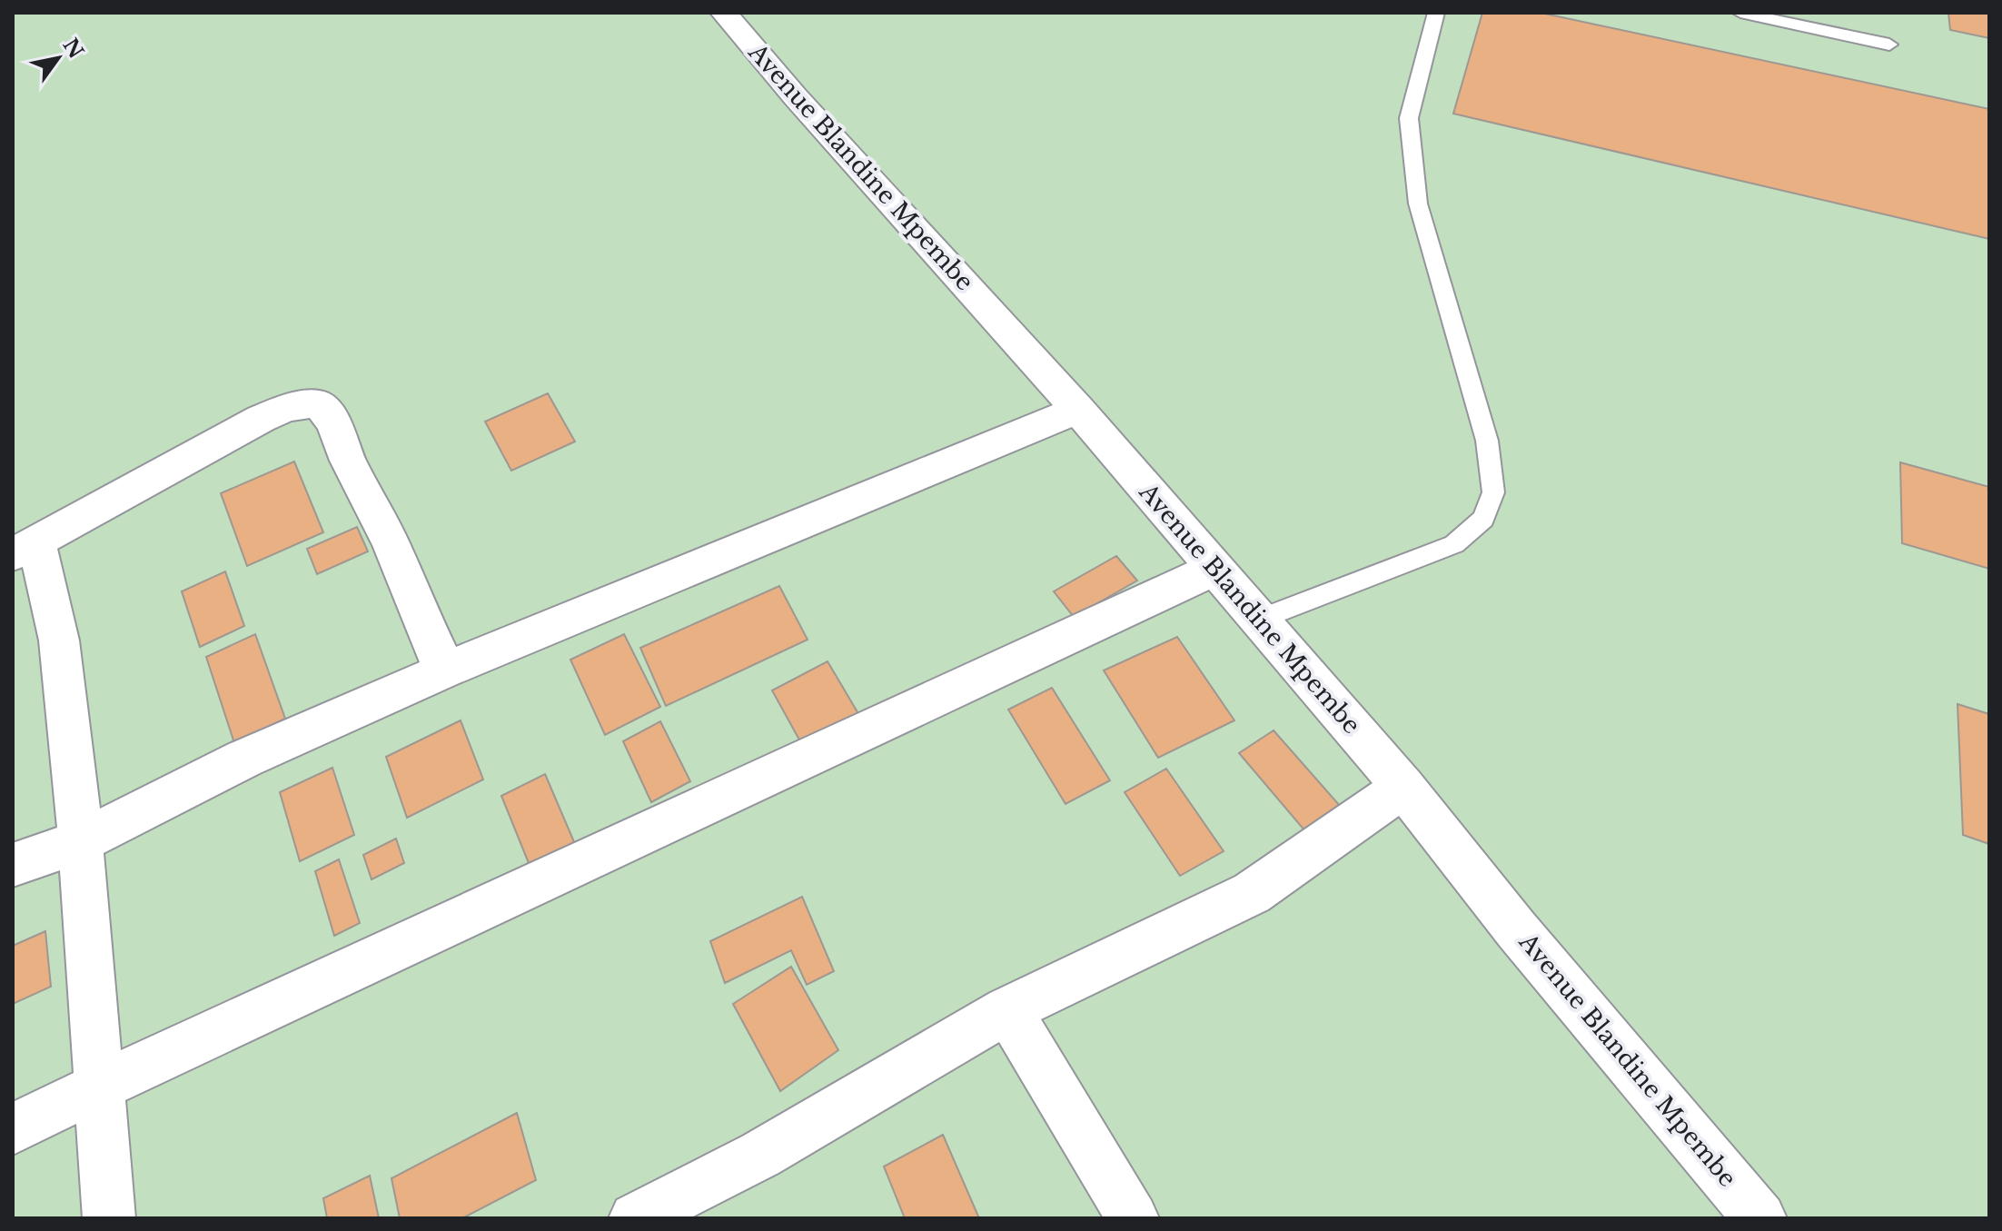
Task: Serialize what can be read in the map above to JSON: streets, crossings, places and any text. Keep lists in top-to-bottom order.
{
  "streets": {
    "street": ["Avenue Blandine Mpembe"]
  },
  "north": "top right"
}
